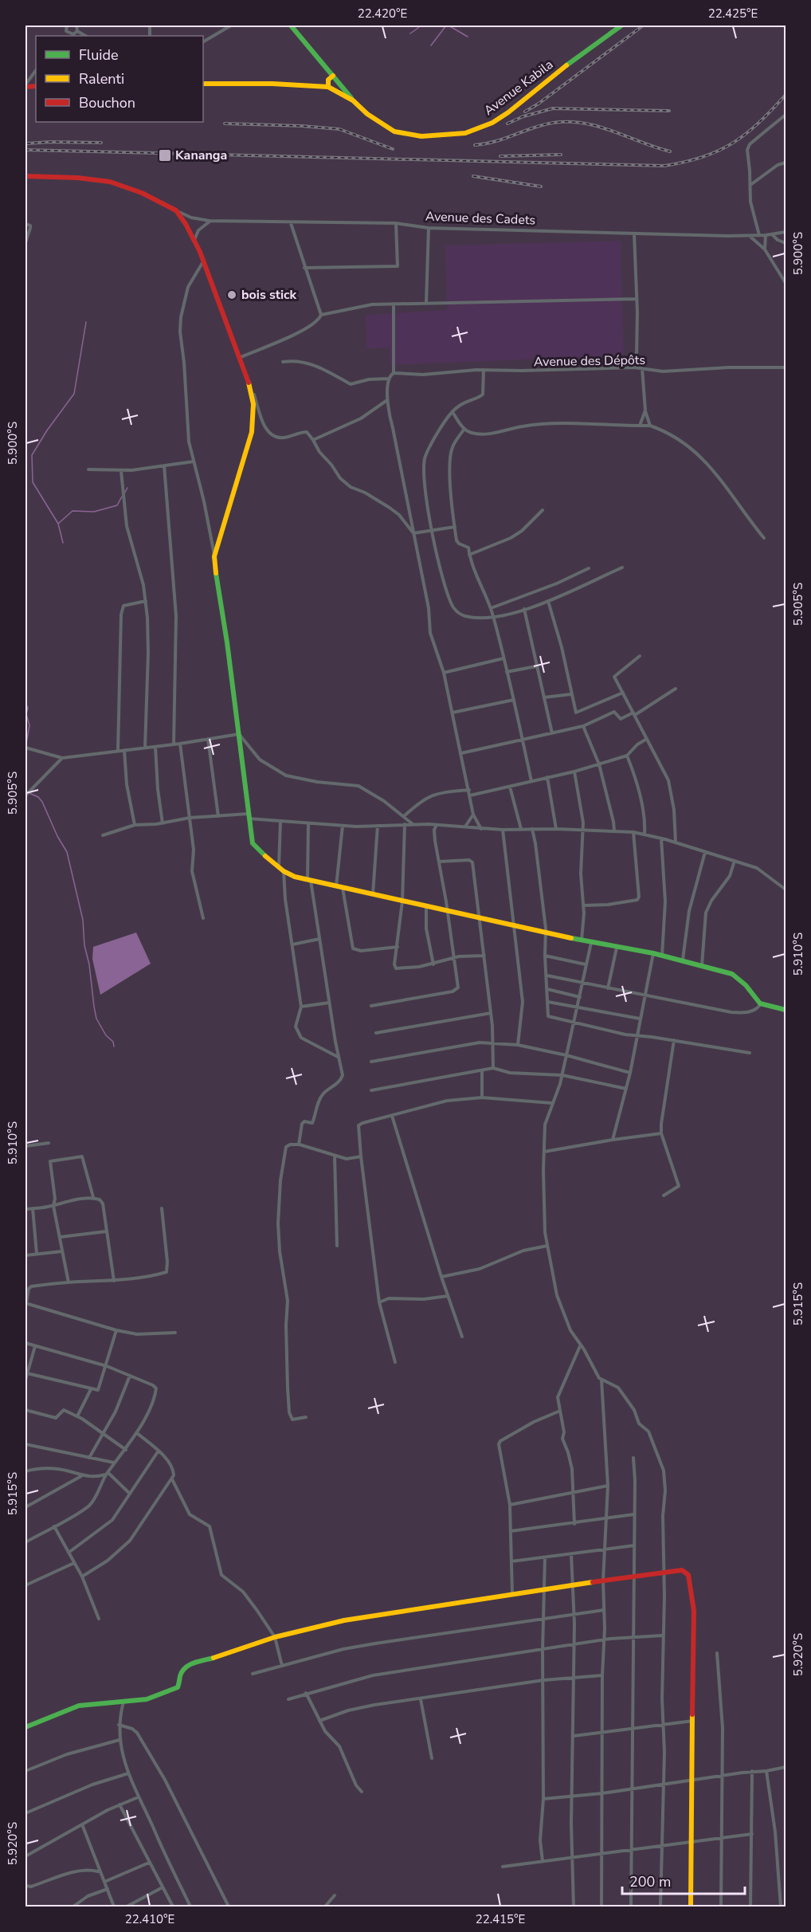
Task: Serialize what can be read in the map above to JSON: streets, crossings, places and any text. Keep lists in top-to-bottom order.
{
  "streets": {
    "main road": ["Avenue Kabila"],
    "street": ["Avenue des Cadets", "Avenue des Dépôts"]
  },
  "places": {
    "transit": ["Kananga"],
    "other": ["bois stick"]
  },
  "legend": ["Fluide", "Ralenti", "Bouchon"],
  "scale_bar": "200 m",
  "coordinates": [
    "22.420°E",
    "22.425°E",
    "5.900°S",
    "5.905°S",
    "5.910°S",
    "5.915°S",
    "5.920°S",
    "22.410°E",
    "22.415°E"
  ]
}
